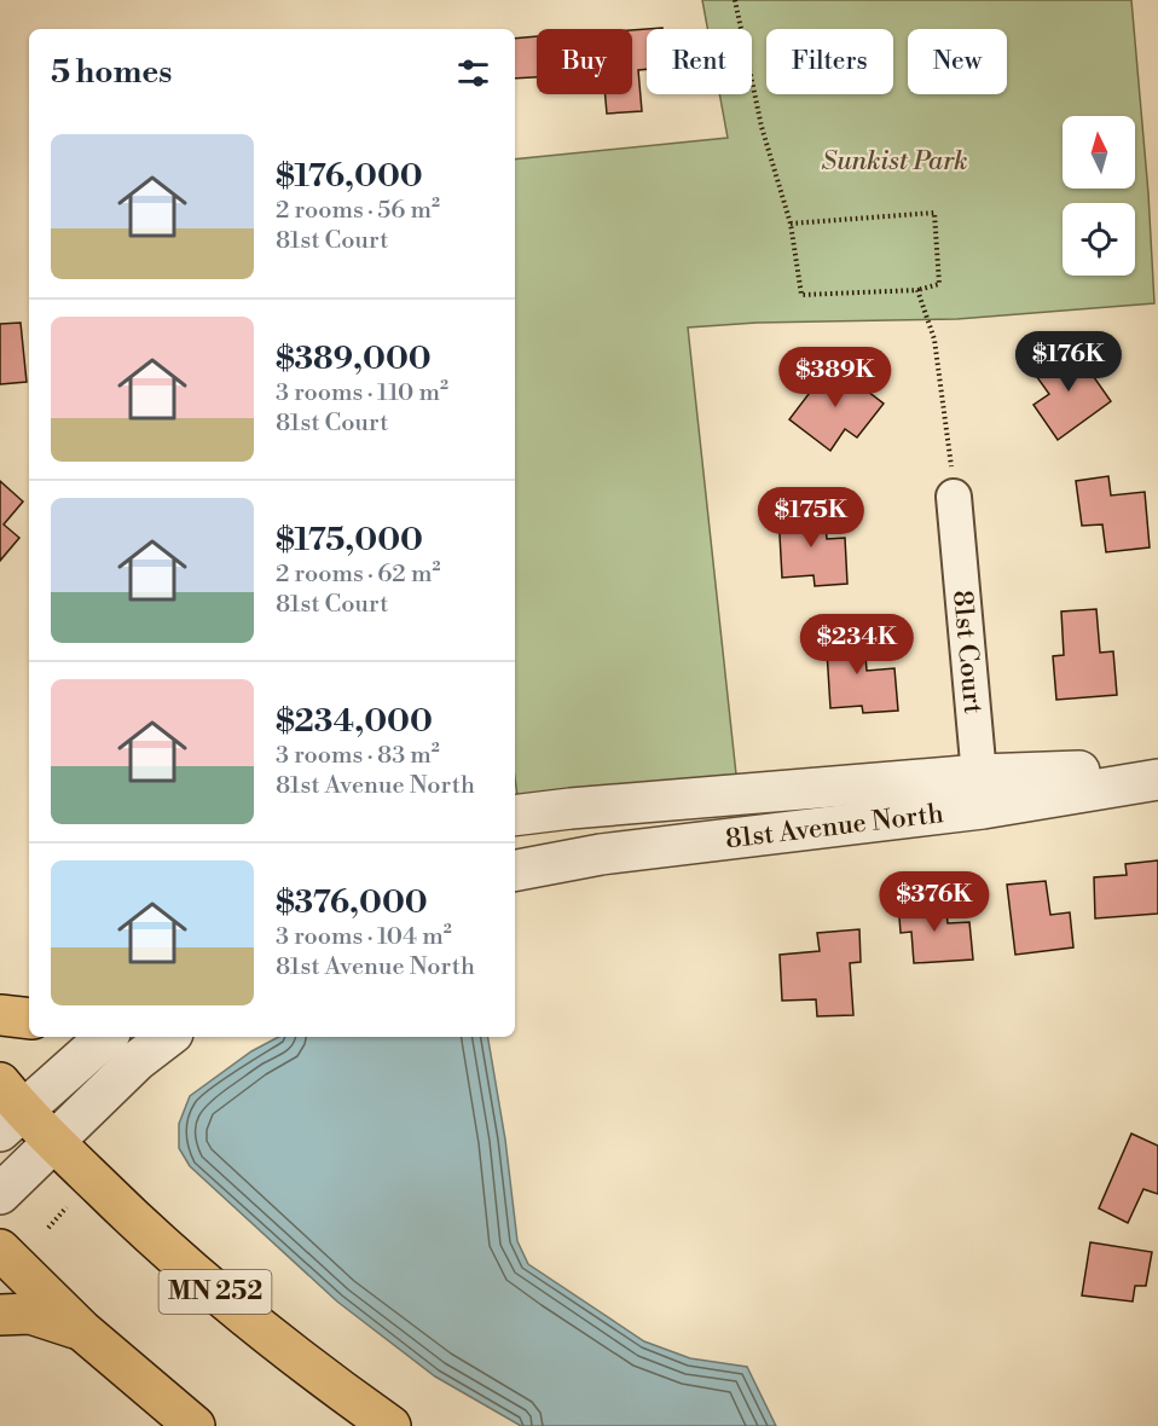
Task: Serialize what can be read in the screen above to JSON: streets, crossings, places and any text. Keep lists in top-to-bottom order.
{
  "streets": {
    "highway": ["MN 252"],
    "street": ["81st Court", "81st Avenue North"]
  },
  "crossings": [
    ["81st Court", "81st Avenue North"]
  ],
  "parks": ["Sunkist Park"],
  "north": "top",
  "page": {
    "chip": [
      "Buy",
      "Rent",
      "Filters",
      "New"
    ],
    "heading": "5 homes",
    "list": [
      {
        "name": "$176,000",
        "note": "2 rooms · 56 m² · 81st Court"
      },
      {
        "name": "$389,000",
        "note": "3 rooms · 110 m² · 81st Court"
      },
      {
        "name": "$175,000",
        "note": "2 rooms · 62 m² · 81st Court"
      },
      {
        "name": "$234,000",
        "note": "3 rooms · 83 m² · 81st Avenue North"
      },
      {
        "name": "$376,000",
        "note": "3 rooms · 104 m² · 81st Avenue North"
      }
    ],
    "price": [
      "$176K",
      "$389K",
      "$175K",
      "$234K",
      "$376K"
    ]
  }
}
